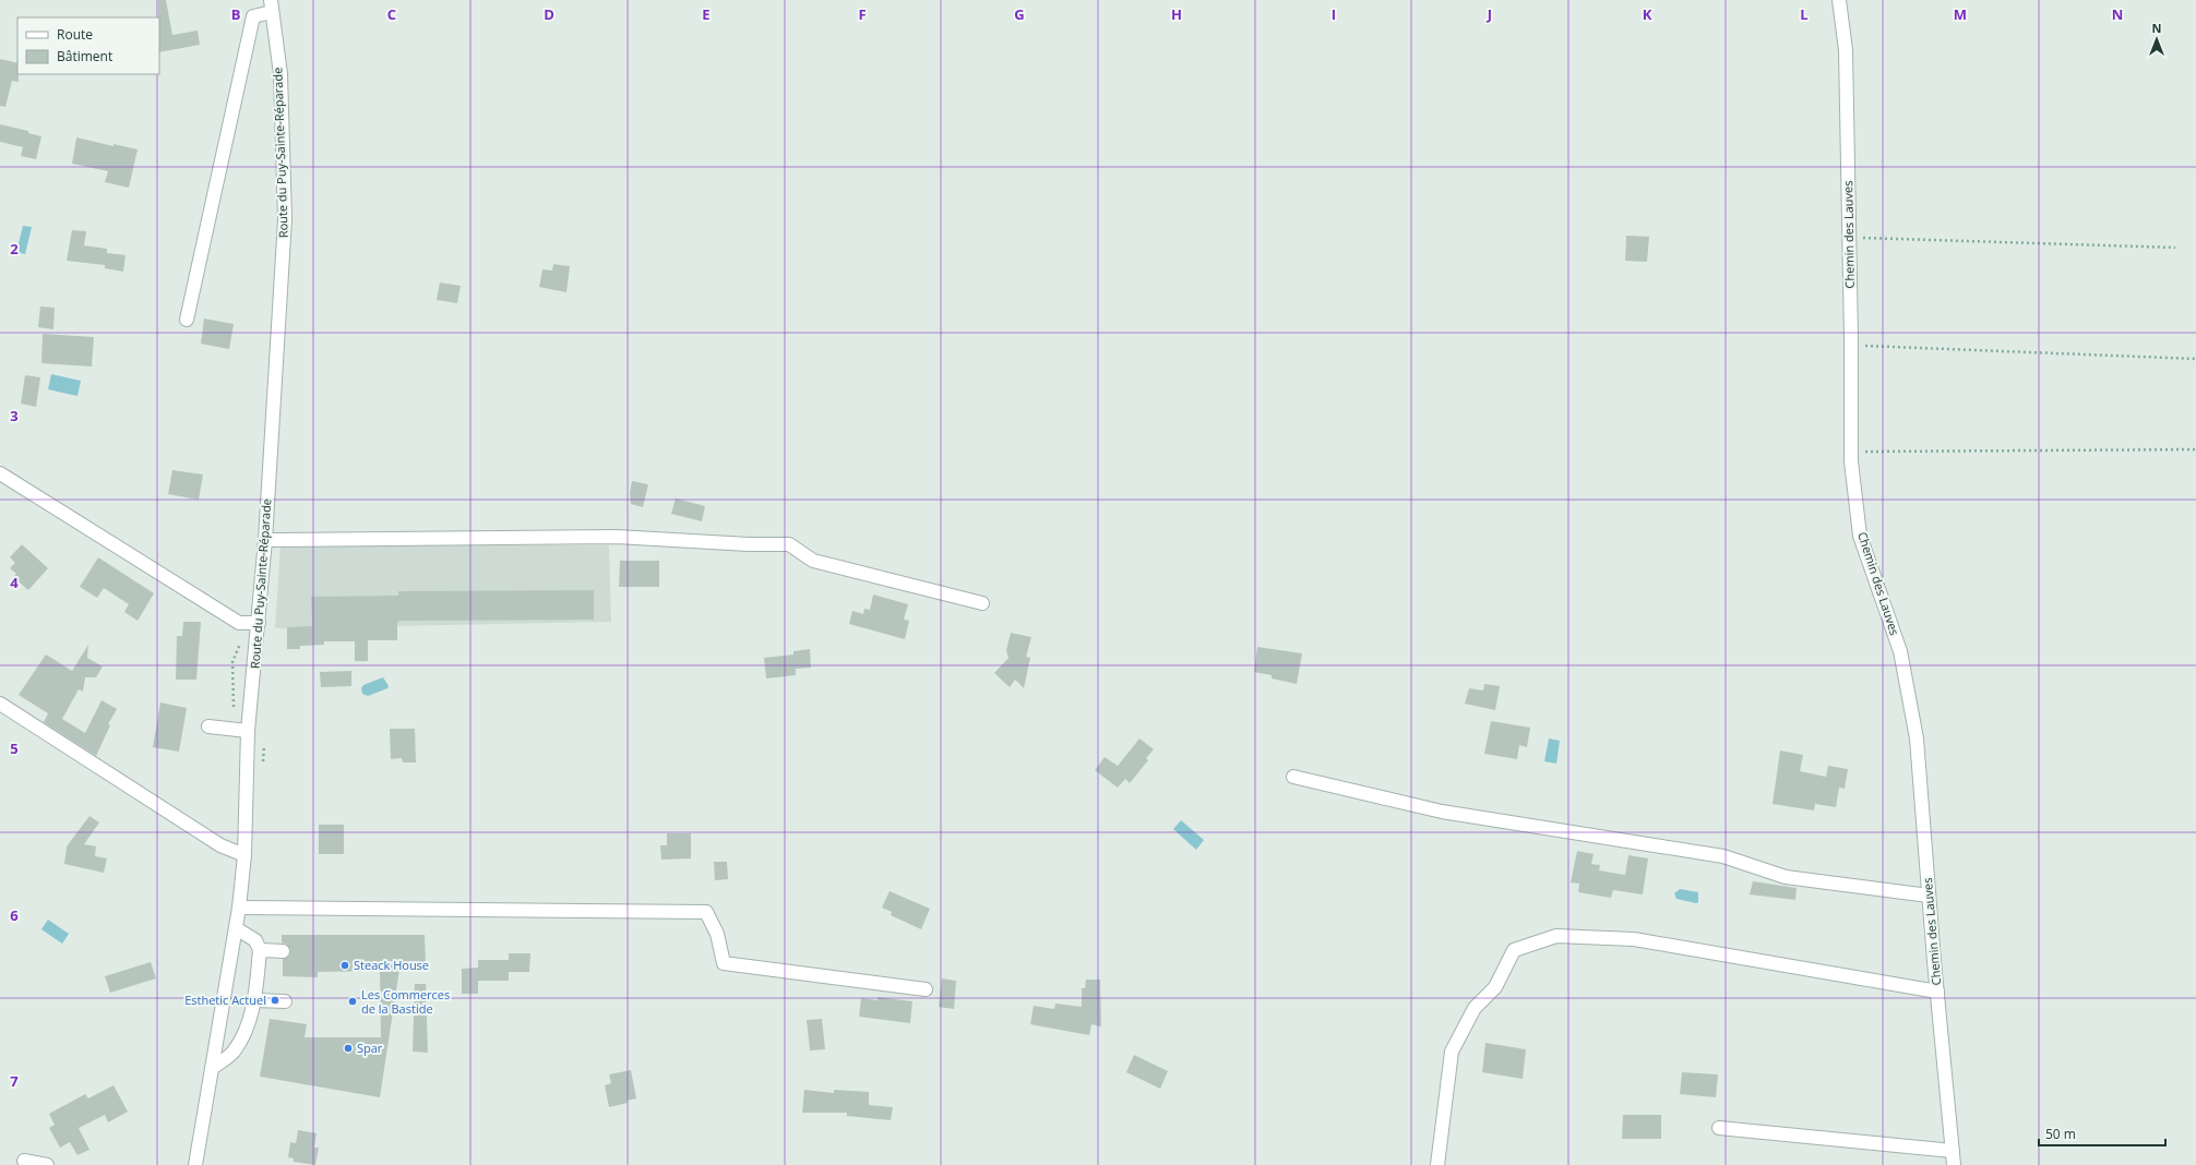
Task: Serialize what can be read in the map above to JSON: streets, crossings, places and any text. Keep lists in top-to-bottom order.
{
  "streets": {
    "street": ["Route du Puy-Sainte-Réparade", "Chemin des Lauves"]
  },
  "places": [
    "Steack House",
    "Esthetic Actuel",
    "Les Commerces de la Bastide",
    "Spar"
  ],
  "legend": ["Route", "Bâtiment"],
  "scale_bar": "50 m",
  "north": "top",
  "grid": {
    "columns": [
      "B",
      "C",
      "D",
      "E",
      "F",
      "G",
      "H",
      "I",
      "J",
      "K",
      "L",
      "M",
      "N"
    ],
    "rows": [
      "2",
      "3",
      "4",
      "5",
      "6",
      "7"
    ]
  }
}
